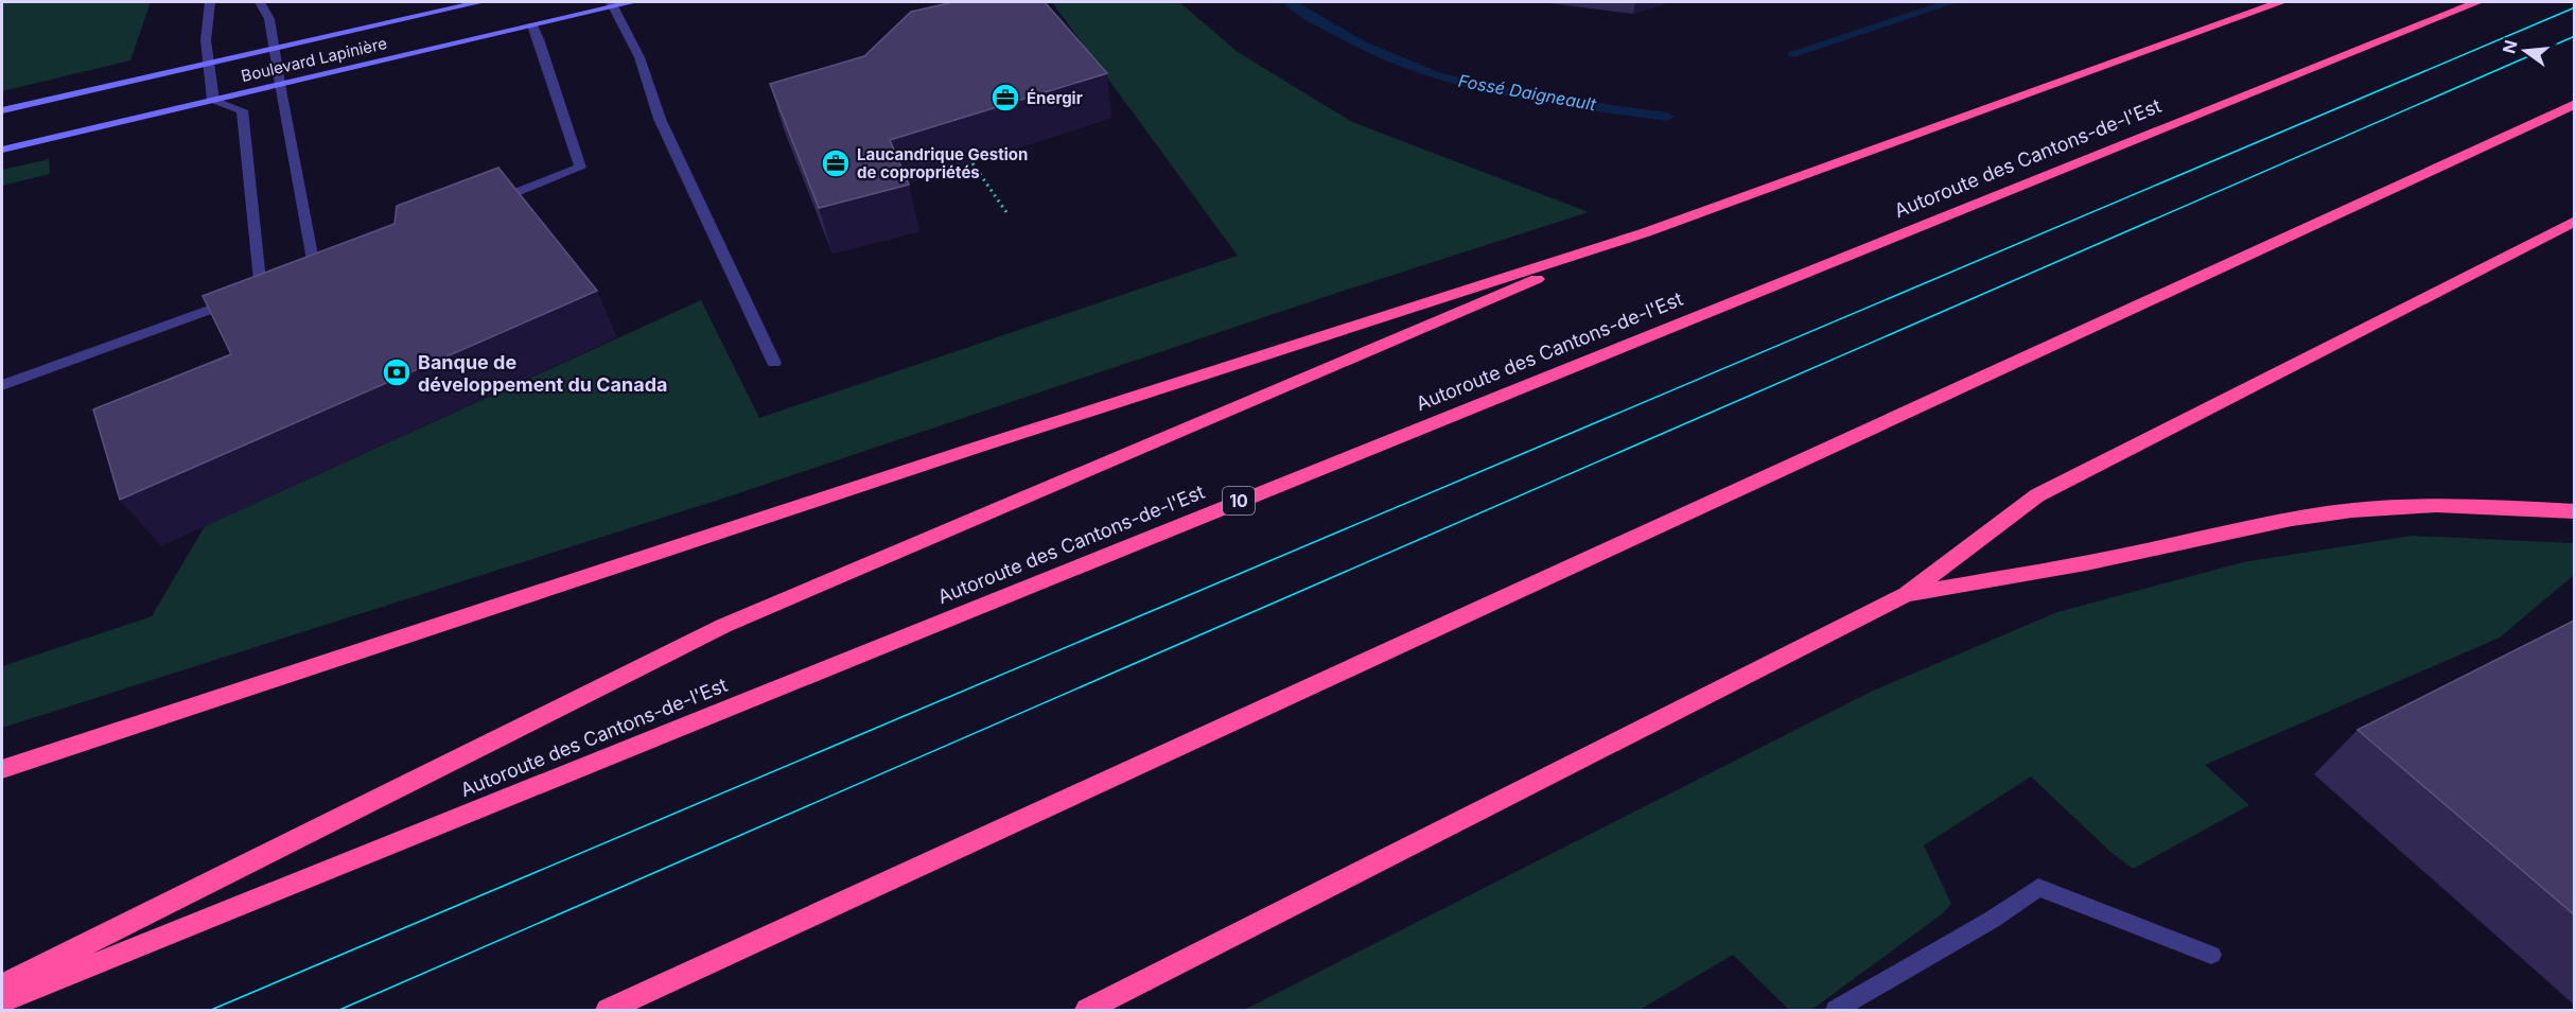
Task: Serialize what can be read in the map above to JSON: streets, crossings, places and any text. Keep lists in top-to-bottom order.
{
  "streets": {
    "highway": ["Autoroute des Cantons-de-l'Est", "10"],
    "main road": ["Boulevard Lapinière"]
  },
  "water": ["Fossé Daigneault"],
  "places": {
    "office": ["Énergir", "Laucandrique Gestion de copropriétés"],
    "bank": ["Banque de développement du Canada"]
  },
  "north": "left"
}
